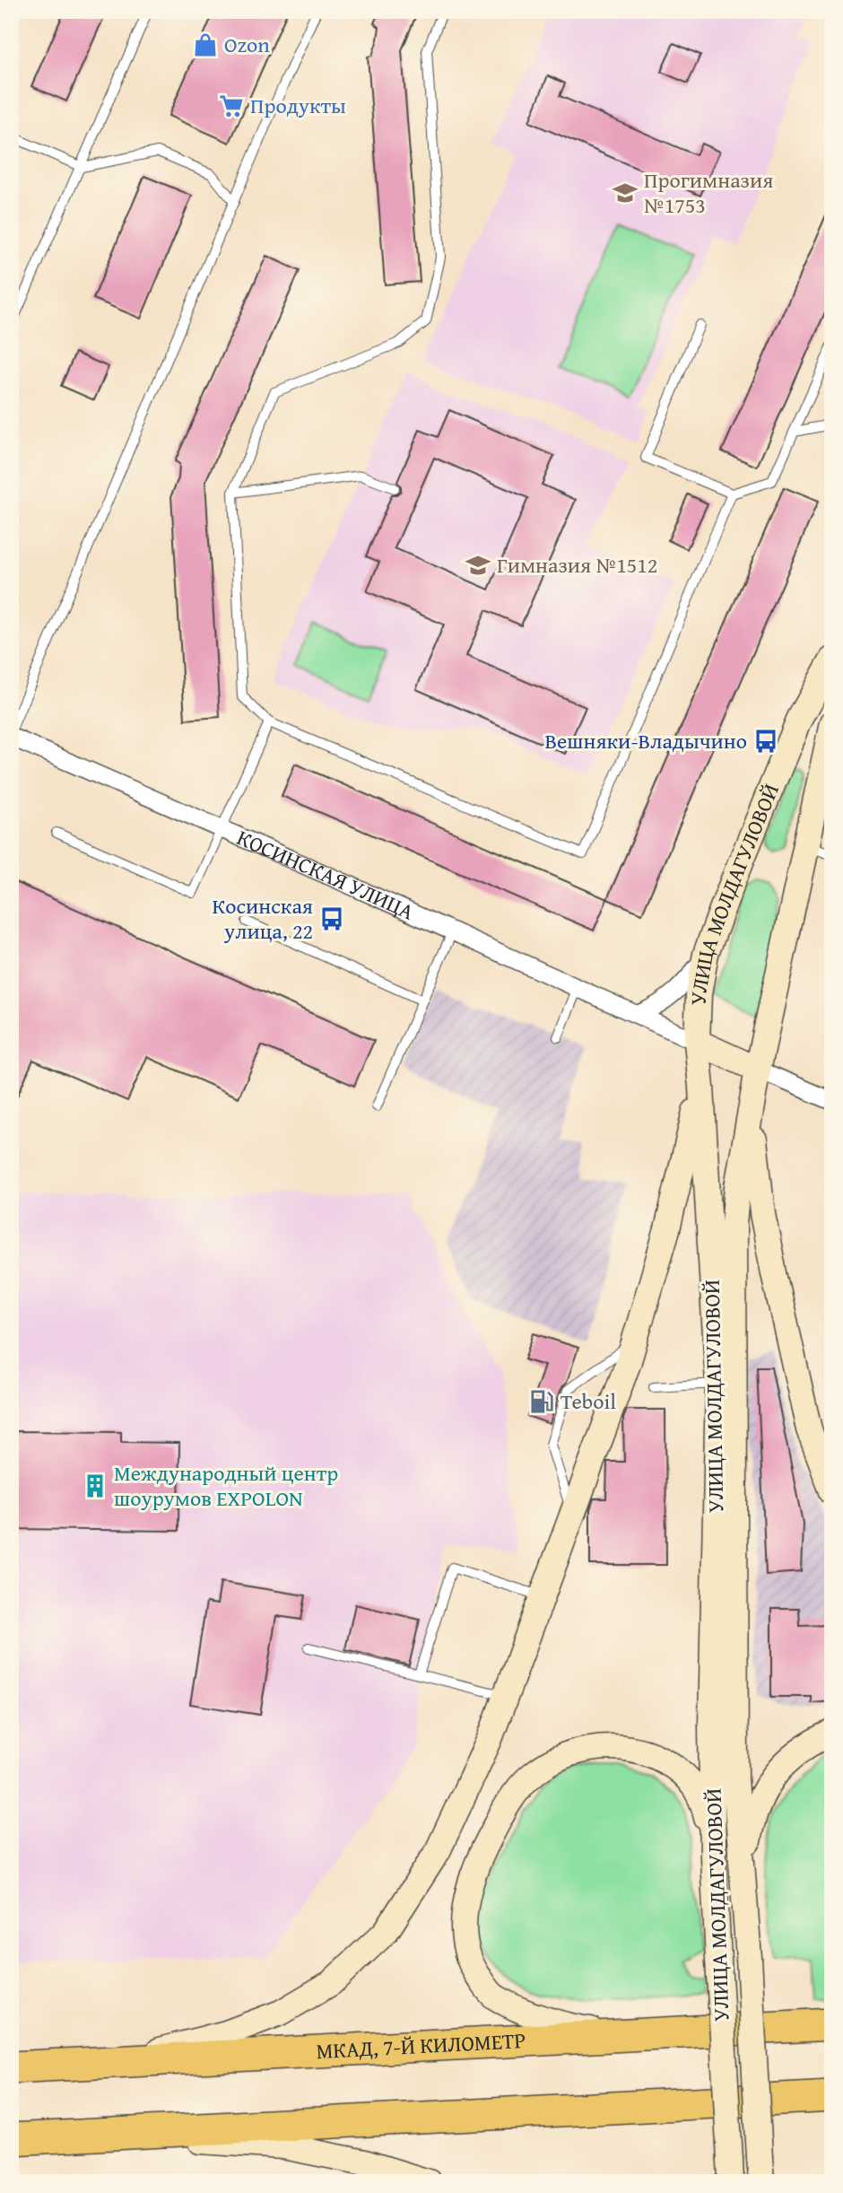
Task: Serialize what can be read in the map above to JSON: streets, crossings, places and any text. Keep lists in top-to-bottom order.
{
  "streets": {
    "highway": ["МКАД, 7-Й КИЛОМЕТР"],
    "main road": ["КОСИНСКАЯ УЛИЦА", "УЛИЦА МОЛДАГУЛОВОЙ"]
  },
  "crossings": [
    ["КОСИНСКАЯ УЛИЦА", "УЛИЦА МОЛДАГУЛОВОЙ"]
  ],
  "places": {
    "shop": ["Ozon"],
    "supermarket": ["Продукты"],
    "school or university": ["Прогимназия №1753", "Гимназия №1512"],
    "bus stop": ["Вешняки-Владычино", "Косинская улица, 22"],
    "fuel station": ["Teboil"],
    "building": ["Международный центр шоурумов EXPOLON"]
  }
}
